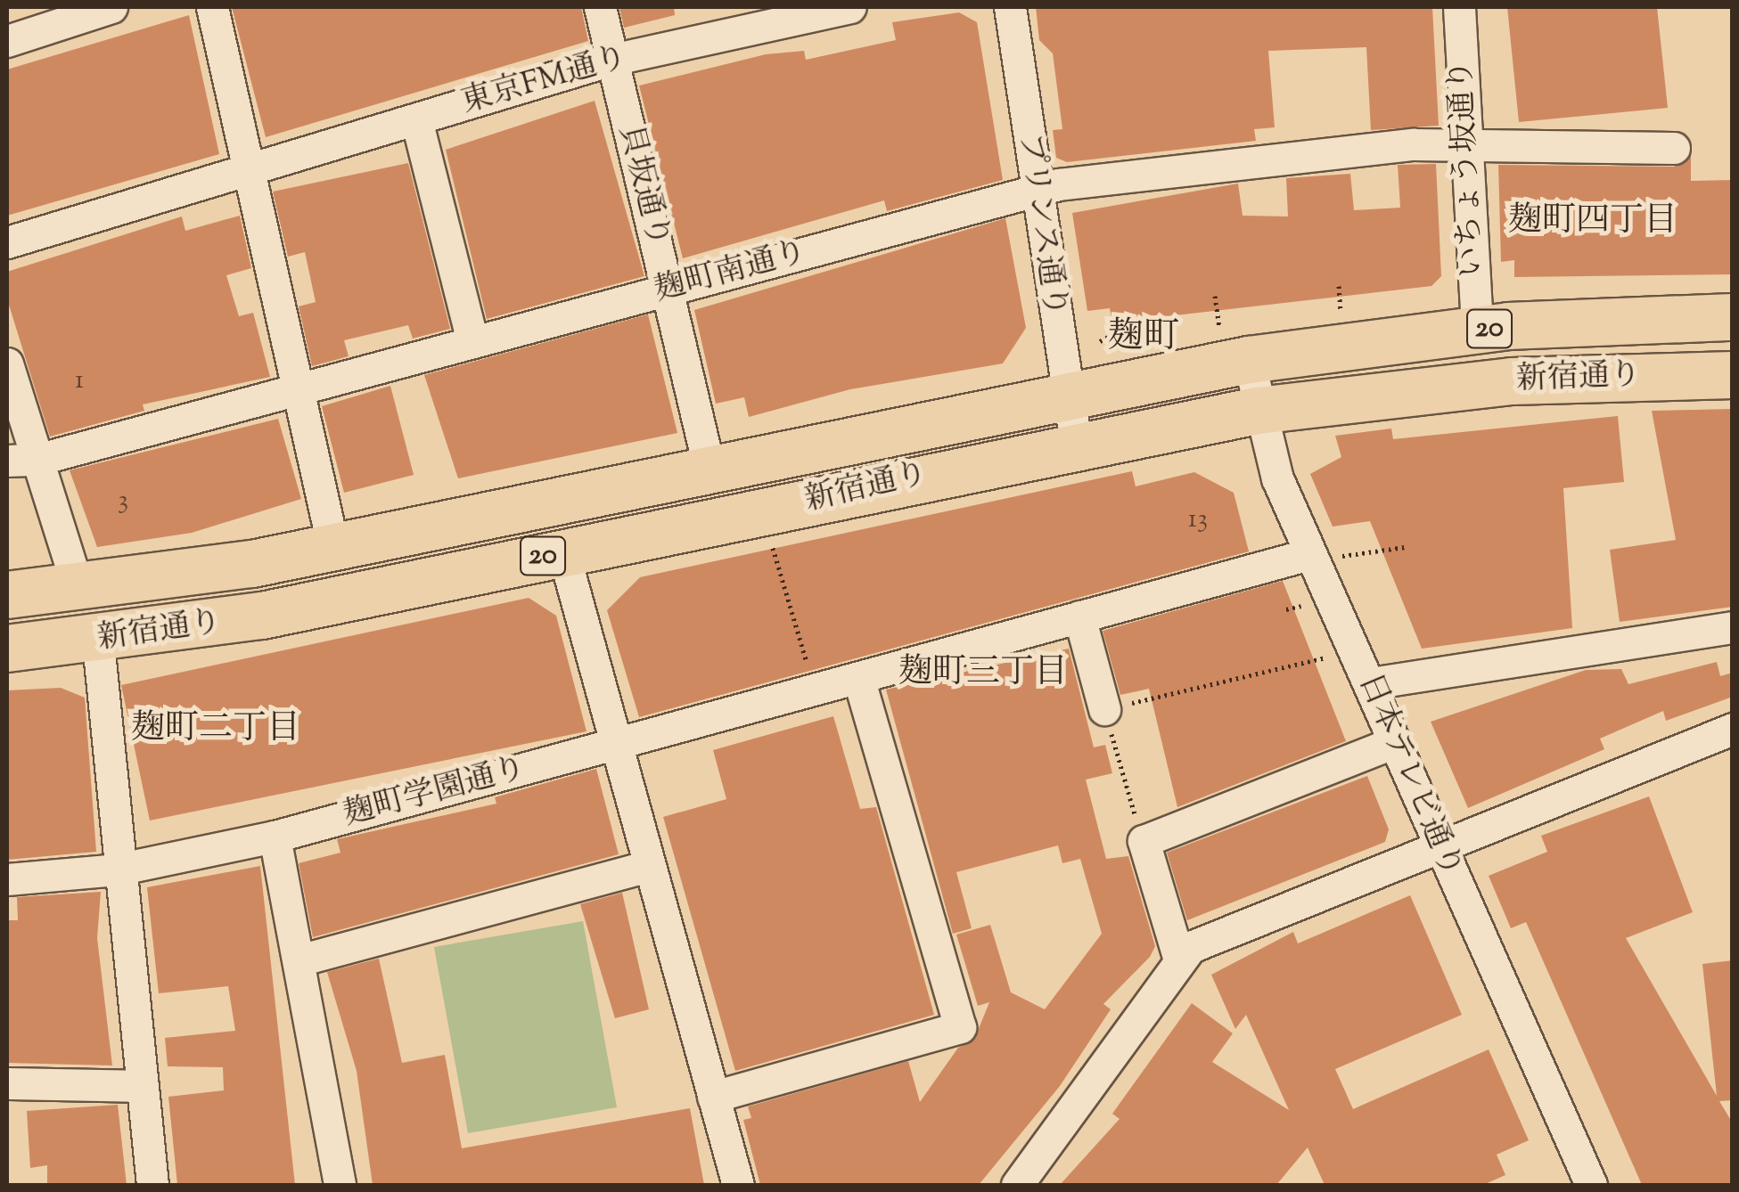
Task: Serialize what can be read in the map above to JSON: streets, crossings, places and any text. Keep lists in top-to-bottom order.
{
  "streets": {
    "highway": ["20", "新宿通り"],
    "street": [
      "東京FM通り",
      "いちょう坂通り",
      "貝坂通り",
      "プリンス通り",
      "麹町南通り",
      "日本テレビ通り",
      "麹町学園通り"
    ]
  },
  "crossings": [
    ["東京FM通り", "貝坂通り"],
    ["いちょう坂通り", "麹町南通り"],
    ["いちょう坂通り", "新宿通り"],
    ["貝坂通り", "麹町南通り"],
    ["貝坂通り", "新宿通り"],
    ["プリンス通り", "麹町南通り"],
    ["プリンス通り", "新宿通り"],
    ["新宿通り", "日本テレビ通り"],
    ["日本テレビ通り", "麹町学園通り"]
  ],
  "districts": [
    "麹町四丁目",
    "麹町",
    "麹町三丁目",
    "麹町二丁目"
  ],
  "house_numbers": ["1", "3", "13"]
}
